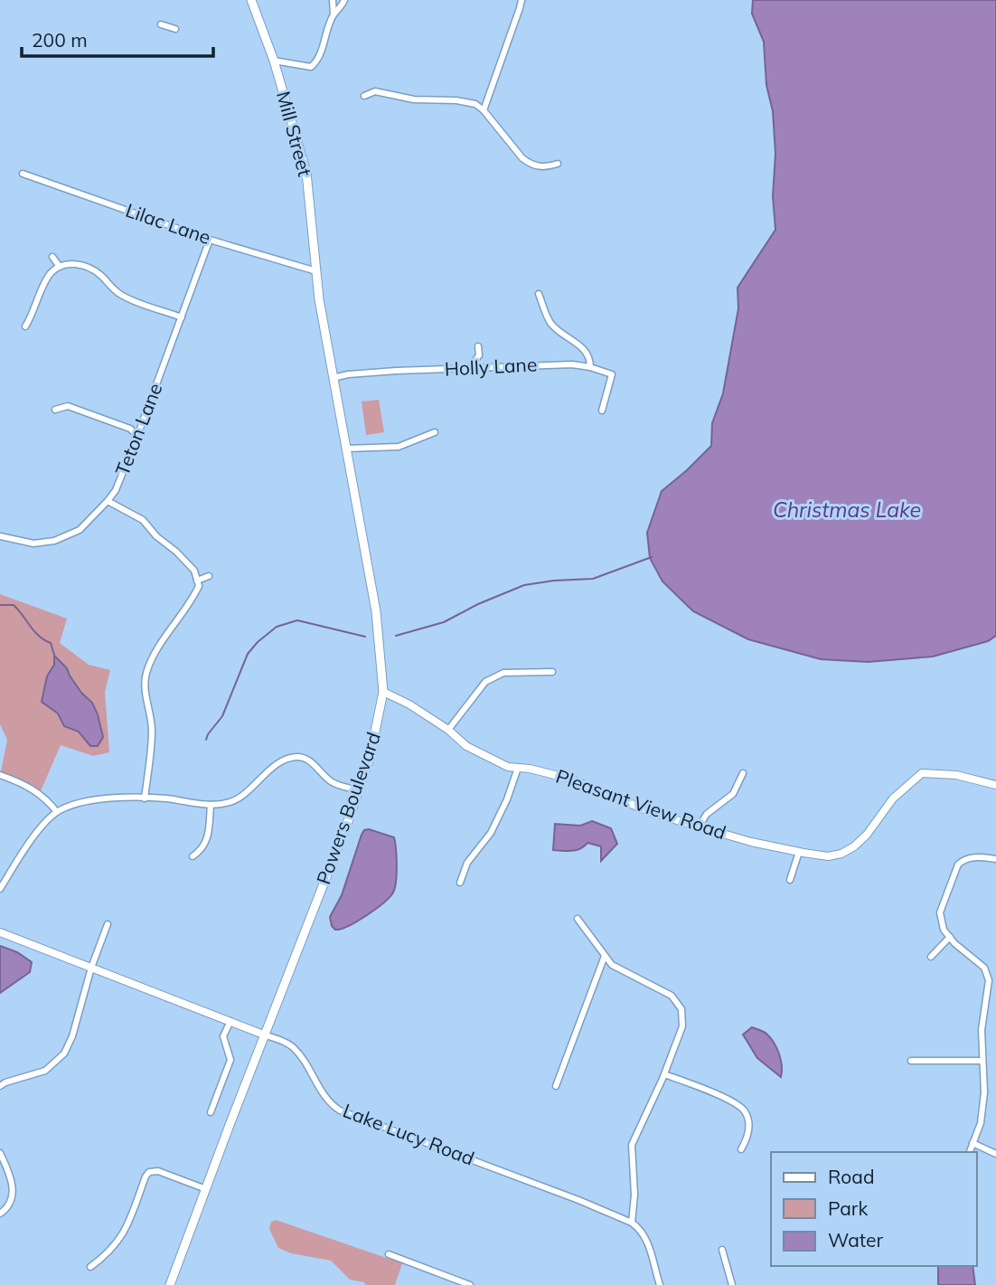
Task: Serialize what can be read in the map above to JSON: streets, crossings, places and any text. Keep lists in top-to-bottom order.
{
  "streets": {
    "main road": ["Mill Street", "Powers Boulevard"],
    "street": [
      "Lilac Lane",
      "Holly Lane",
      "Teton Lane",
      "Pleasant View Road",
      "Lake Lucy Road"
    ]
  },
  "crossings": [
    ["Mill Street", "Lilac Lane"],
    ["Mill Street", "Powers Boulevard"],
    ["Lilac Lane", "Teton Lane"],
    ["Lilac Lane", "Powers Boulevard"],
    ["Holly Lane", "Powers Boulevard"],
    ["Pleasant View Road", "Powers Boulevard"],
    ["Powers Boulevard", "Lake Lucy Road"]
  ],
  "water": ["Christmas Lake"],
  "legend": ["Road", "Park", "Water"],
  "scale_bar": "200 m"
}
